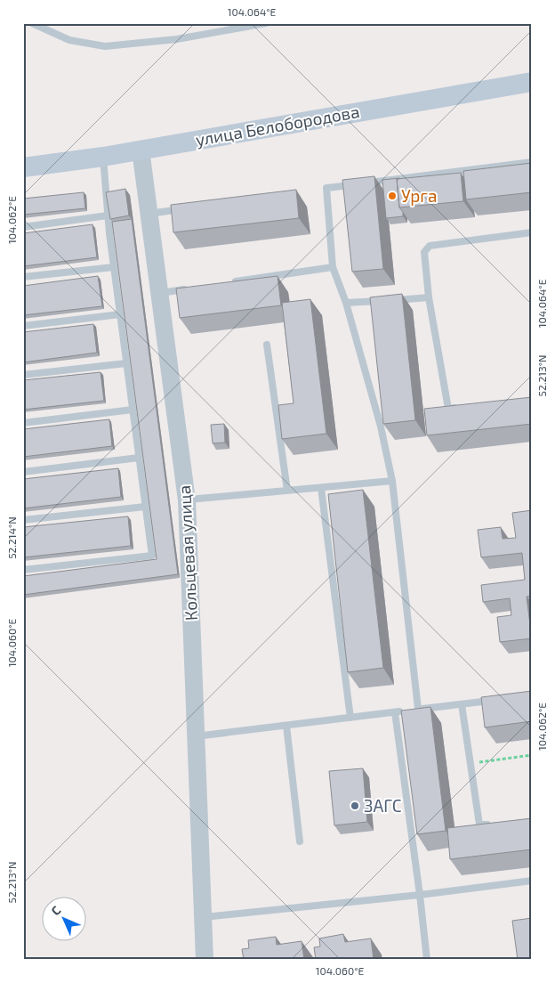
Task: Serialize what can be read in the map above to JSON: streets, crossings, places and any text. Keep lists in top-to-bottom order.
{
  "streets": {
    "main road": ["улица Белобородова"],
    "street": ["Кольцевая улица"]
  },
  "crossings": [
    ["улица Белобородова", "Кольцевая улица"]
  ],
  "places": ["Урга", "ЗАГС"],
  "north": "top left",
  "coordinates": [
    "104.064°E",
    "104.062°E",
    "52.213°N",
    "52.214°N",
    "104.060°E"
  ]
}
